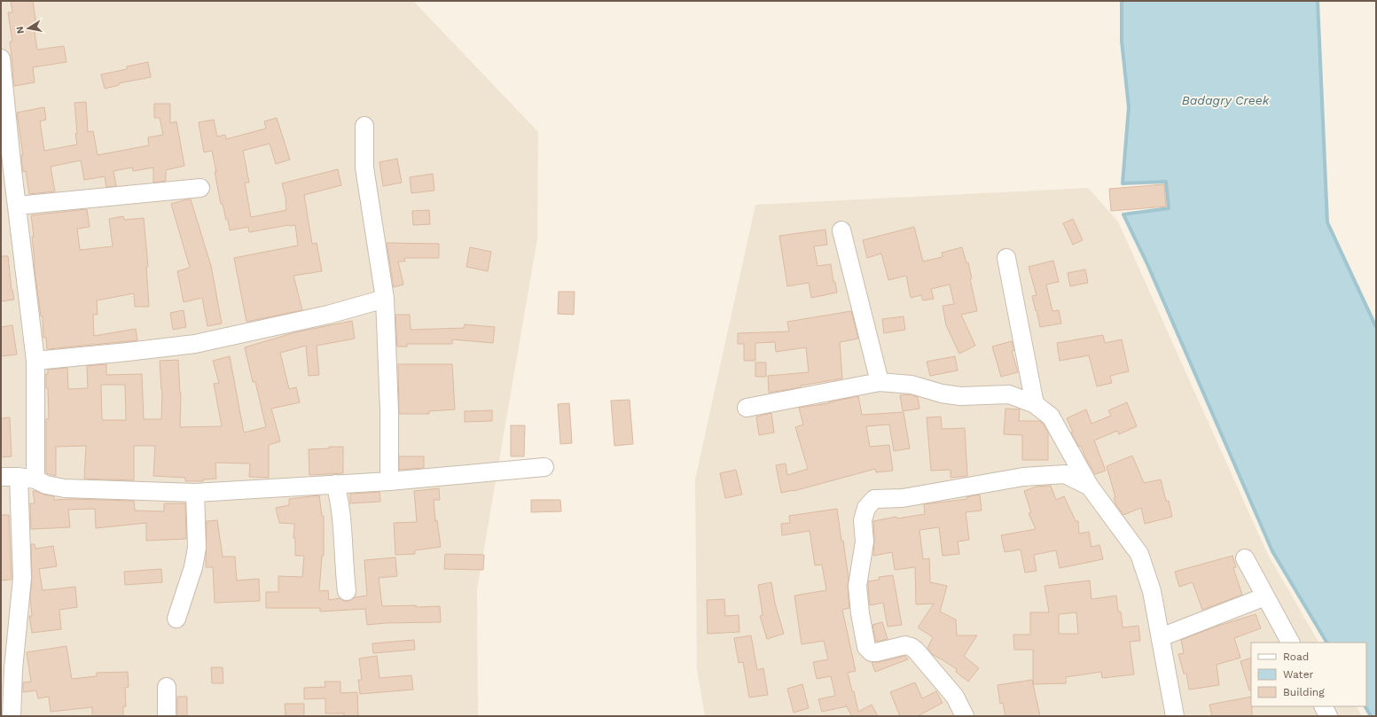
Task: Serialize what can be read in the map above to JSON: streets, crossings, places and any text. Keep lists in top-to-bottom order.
{
  "water": ["Badagry Creek"],
  "legend": ["Road", "Water", "Building"],
  "north": "left"
}
